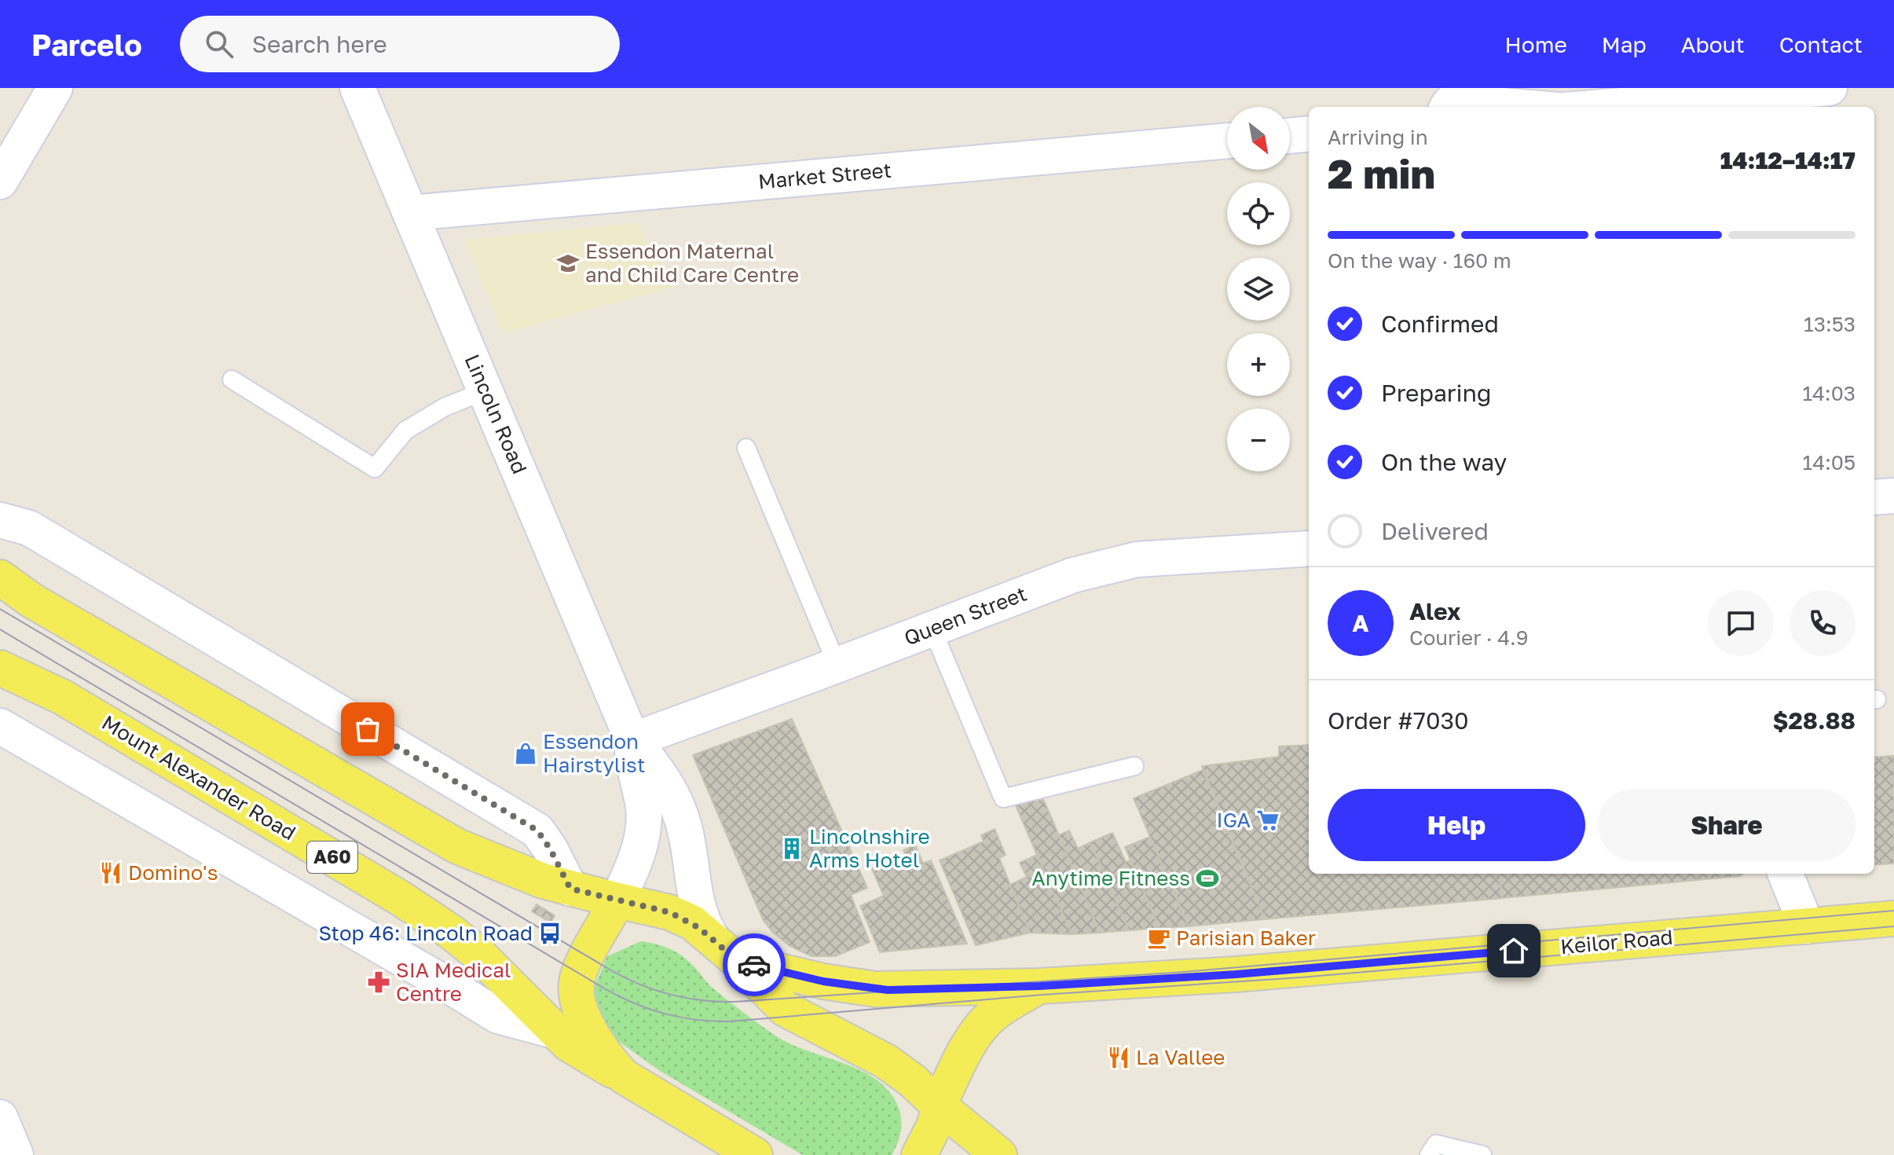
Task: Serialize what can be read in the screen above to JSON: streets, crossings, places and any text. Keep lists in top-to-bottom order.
{
  "streets": {
    "main road": ["Mount Alexander Road", "A60", "Keilor Road"],
    "street": ["Market Street", "Lincoln Road", "Queen Street"]
  },
  "crossings": [
    ["Market Street", "Lincoln Road"],
    ["Lincoln Road", "Queen Street"]
  ],
  "places": {
    "school or university": ["Essendon Maternal and Child Care Centre"],
    "shop": ["Essendon Hairstylist"],
    "supermarket": ["IGA"],
    "building": ["Lincolnshire Arms Hotel"],
    "restaurant": ["Domino's", "La Vallee"],
    "sports": ["Anytime Fitness"],
    "bus stop": ["Stop 46: Lincoln Road"],
    "cafe": ["Parisian Baker"],
    "pharmacy": ["SIA Medical Centre"]
  },
  "north": "bottom right",
  "page": {
    "header": "Parcelo",
    "search": "Search here",
    "nav": [
      "Home",
      "Map",
      "About",
      "Contact"
    ],
    "map_buttons": ["+", "−"],
    "heading": ["2 min", "Arriving in", "14:12–14:17"],
    "panel": [
      "Alex",
      "Courier · 4.9",
      "Order #7030",
      "$28.88"
    ],
    "bar": "On the way · 160 m",
    "list": [
      ["Confirmed", "13:53"],
      ["Preparing", "14:03"],
      ["On the way", "14:05"],
      "Delivered"
    ],
    "round": "A",
    "buttons": ["Help", "Share"]
  }
}
